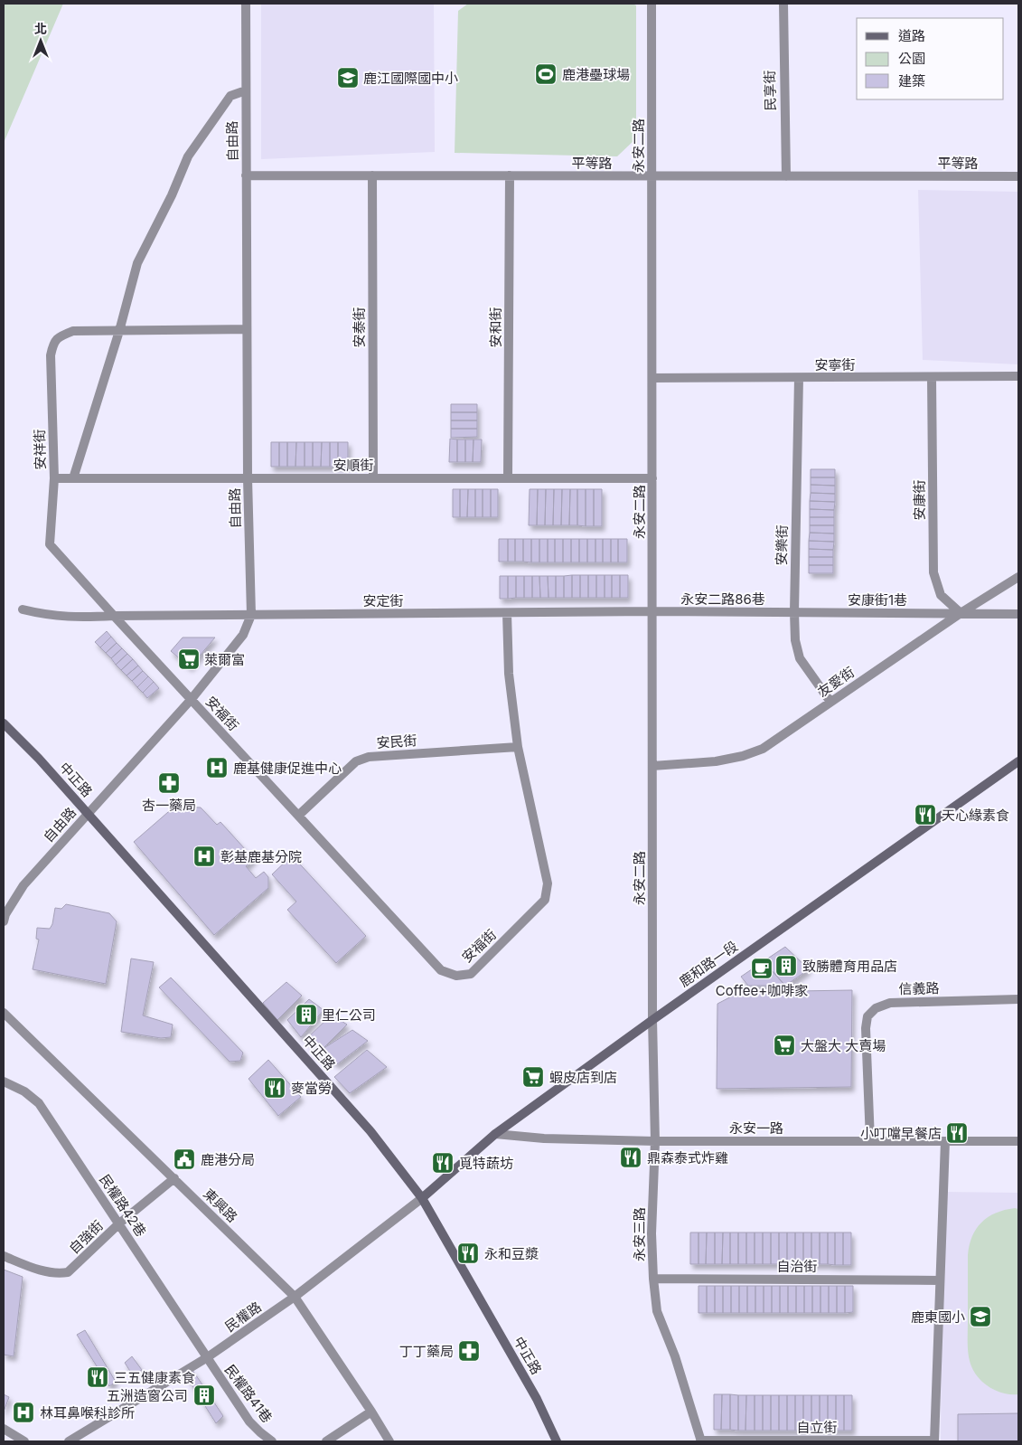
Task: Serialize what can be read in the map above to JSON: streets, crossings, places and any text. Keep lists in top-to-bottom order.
{
  "streets": {
    "main road": ["中正路", "鹿和路一段"],
    "street": [
      "民享街",
      "自由路",
      "永安二路",
      "平等路",
      "安泰街",
      "安和街",
      "安寧街",
      "安祥街",
      "安順街",
      "安康街",
      "安樂街",
      "永安二路86巷",
      "安康街1巷",
      "安定街",
      "友愛街",
      "安福街",
      "安民街",
      "信義路",
      "永安一路",
      "民權路42巷",
      "東興路",
      "永安三路",
      "自強街",
      "自治街",
      "民權路",
      "民權路41巷",
      "自立街"
    ]
  },
  "crossings": [
    ["民享街", "平等路"],
    ["自由路", "平等路"],
    ["自由路", "安祥街"],
    ["自由路", "安順街"],
    ["自由路", "安定街"],
    ["自由路", "安福街"],
    ["自由路", "中正路"],
    ["永安二路", "平等路"],
    ["永安二路", "安寧街"],
    ["永安二路", "安順街"],
    ["永安二路", "永安二路86巷"],
    ["永安二路", "安定街"],
    ["永安二路", "友愛街"],
    ["永安二路", "鹿和路一段"],
    ["永安二路", "永安三路"],
    ["平等路", "安泰街"],
    ["平等路", "安和街"],
    ["安泰街", "安順街"],
    ["安和街", "安順街"],
    ["安寧街", "安康街"],
    ["安寧街", "安樂街"],
    ["安祥街", "安順街"],
    ["安祥街", "安定街"],
    ["安祥街", "安福街"],
    ["安康街", "安康街1巷"],
    ["安康街", "友愛街"],
    ["安樂街", "永安二路86巷"],
    ["安樂街", "安康街1巷"],
    ["安樂街", "友愛街"],
    ["永安二路86巷", "安康街1巷"],
    ["永安二路86巷", "安定街"],
    ["安康街1巷", "友愛街"],
    ["安定街", "安福街"],
    ["安福街", "安民街"],
    ["中正路", "鹿和路一段"],
    ["中正路", "民權路"],
    ["鹿和路一段", "永安一路"],
    ["鹿和路一段", "永安三路"],
    ["鹿和路一段", "民權路"],
    ["信義路", "永安一路"],
    ["永安一路", "永安三路"],
    ["民權路42巷", "自強街"],
    ["民權路42巷", "民權路"],
    ["民權路42巷", "民權路41巷"],
    ["東興路", "自強街"],
    ["東興路", "民權路"],
    ["永安三路", "自治街"],
    ["永安三路", "自立街"],
    ["民權路", "民權路41巷"]
  ],
  "places": {
    "sports": ["鹿港壘球場"],
    "school or university": ["鹿江國際國中小", "鹿東國小"],
    "supermarket": ["萊爾富", "大盤大 大賣場", "蝦皮店到店"],
    "hospital": ["鹿基健康促進中心", "彰基鹿基分院", "林耳鼻喉科診所"],
    "pharmacy": ["杏一藥局", "丁丁藥局"],
    "restaurant": [
      "天心緣素食",
      "麥當勞",
      "小叮噹早餐店",
      "鼎森泰式炸雞",
      "覓特蔬坊",
      "永和豆漿",
      "三五健康素食"
    ],
    "building": ["致勝體育用品店", "里仁公司", "五洲造窗公司"],
    "cafe": ["Coffee+咖啡家"],
    "public building": ["鹿港分局"]
  },
  "legend": ["道路", "公園", "建築"],
  "north": "top"
}
